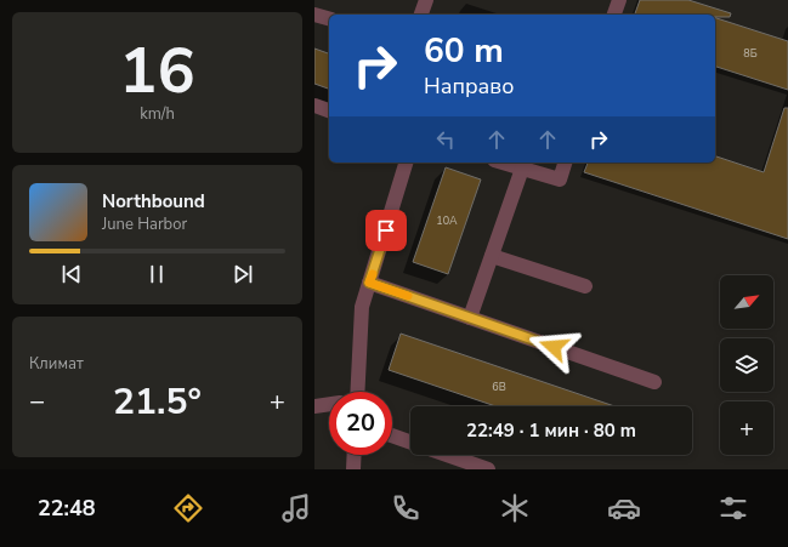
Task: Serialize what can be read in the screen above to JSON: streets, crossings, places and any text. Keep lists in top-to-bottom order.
{
  "house_numbers": ["8Б", "10А", "6В"],
  "north": "top right",
  "page": {
    "tile": [
      ["16", "km/h"],
      "Климат"
    ],
    "turn": ["60 m", "Направо"],
    "song": ["Northbound", "June Harbor"],
    "map_buttons": "+",
    "heat": ["−", "21.5°", "+"],
    "limit": "20",
    "trip": "22:49 · 1 мин · 80 m",
    "tabs": "22:48"
  }
}
